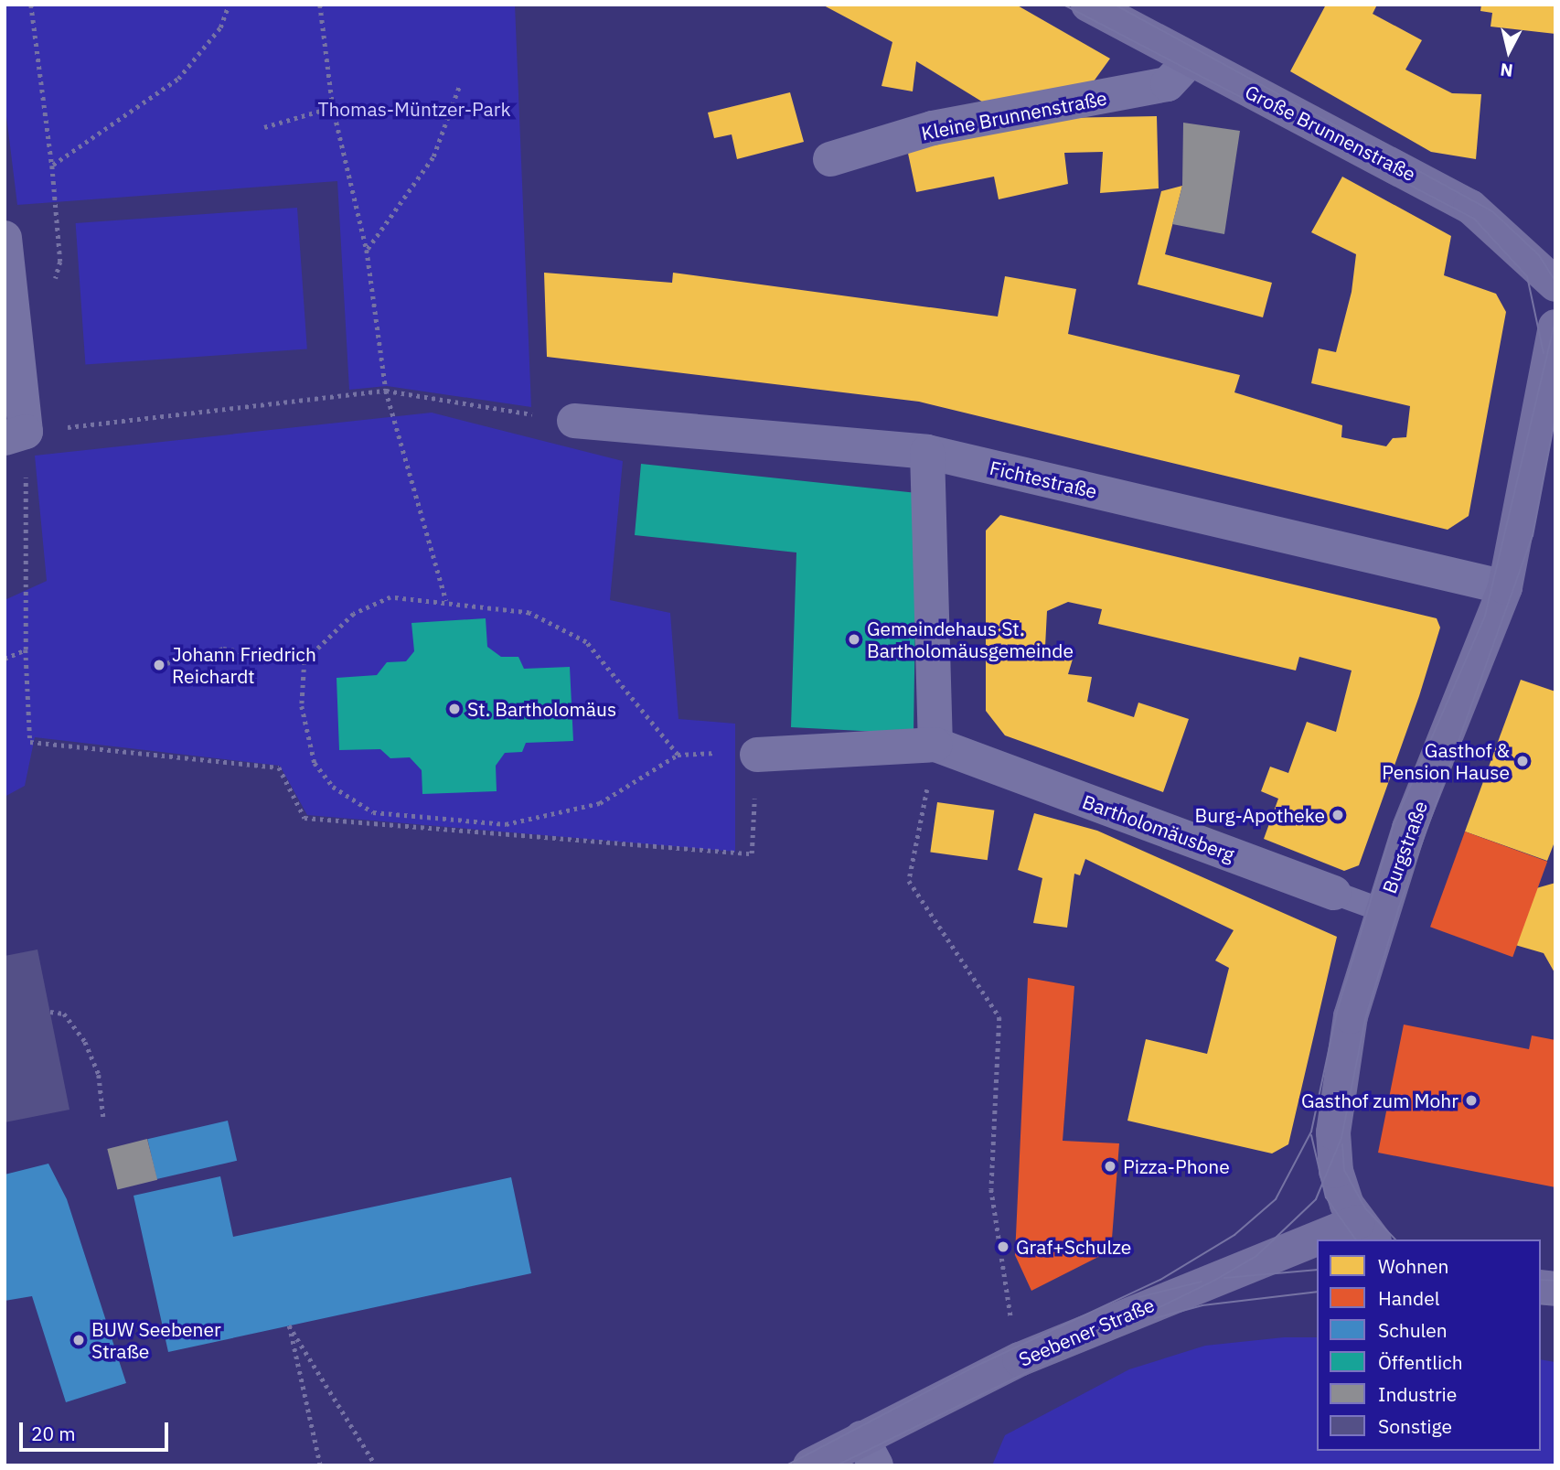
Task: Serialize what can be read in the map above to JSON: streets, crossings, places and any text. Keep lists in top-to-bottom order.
{
  "streets": {
    "main road": ["Große Brunnenstraße", "Burgstraße", "Seebener Straße"],
    "street": ["Kleine Brunnenstraße", "Fichtestraße", "Bartholomäusberg"]
  },
  "crossings": [
    ["Kleine Brunnenstraße", "Große Brunnenstraße"],
    ["Fichtestraße", "Burgstraße"],
    ["Bartholomäusberg", "Burgstraße"],
    ["Burgstraße", "Seebener Straße"]
  ],
  "parks": ["Thomas-Müntzer-Park"],
  "places": [
    "Gemeindehaus St. Bartholomäusgemeinde",
    "Johann Friedrich Reichardt",
    "St. Bartholomäus",
    "Gasthof & Pension Hause",
    "Burg-Apotheke",
    "Gasthof zum Mohr",
    "Pizza-Phone",
    "Graf+Schulze",
    "BUW Seebener Straße"
  ],
  "legend": [
    "Wohnen",
    "Handel",
    "Schulen",
    "Öffentlich",
    "Industrie",
    "Sonstige"
  ],
  "scale_bar": "20 m",
  "north": "bottom"
}
